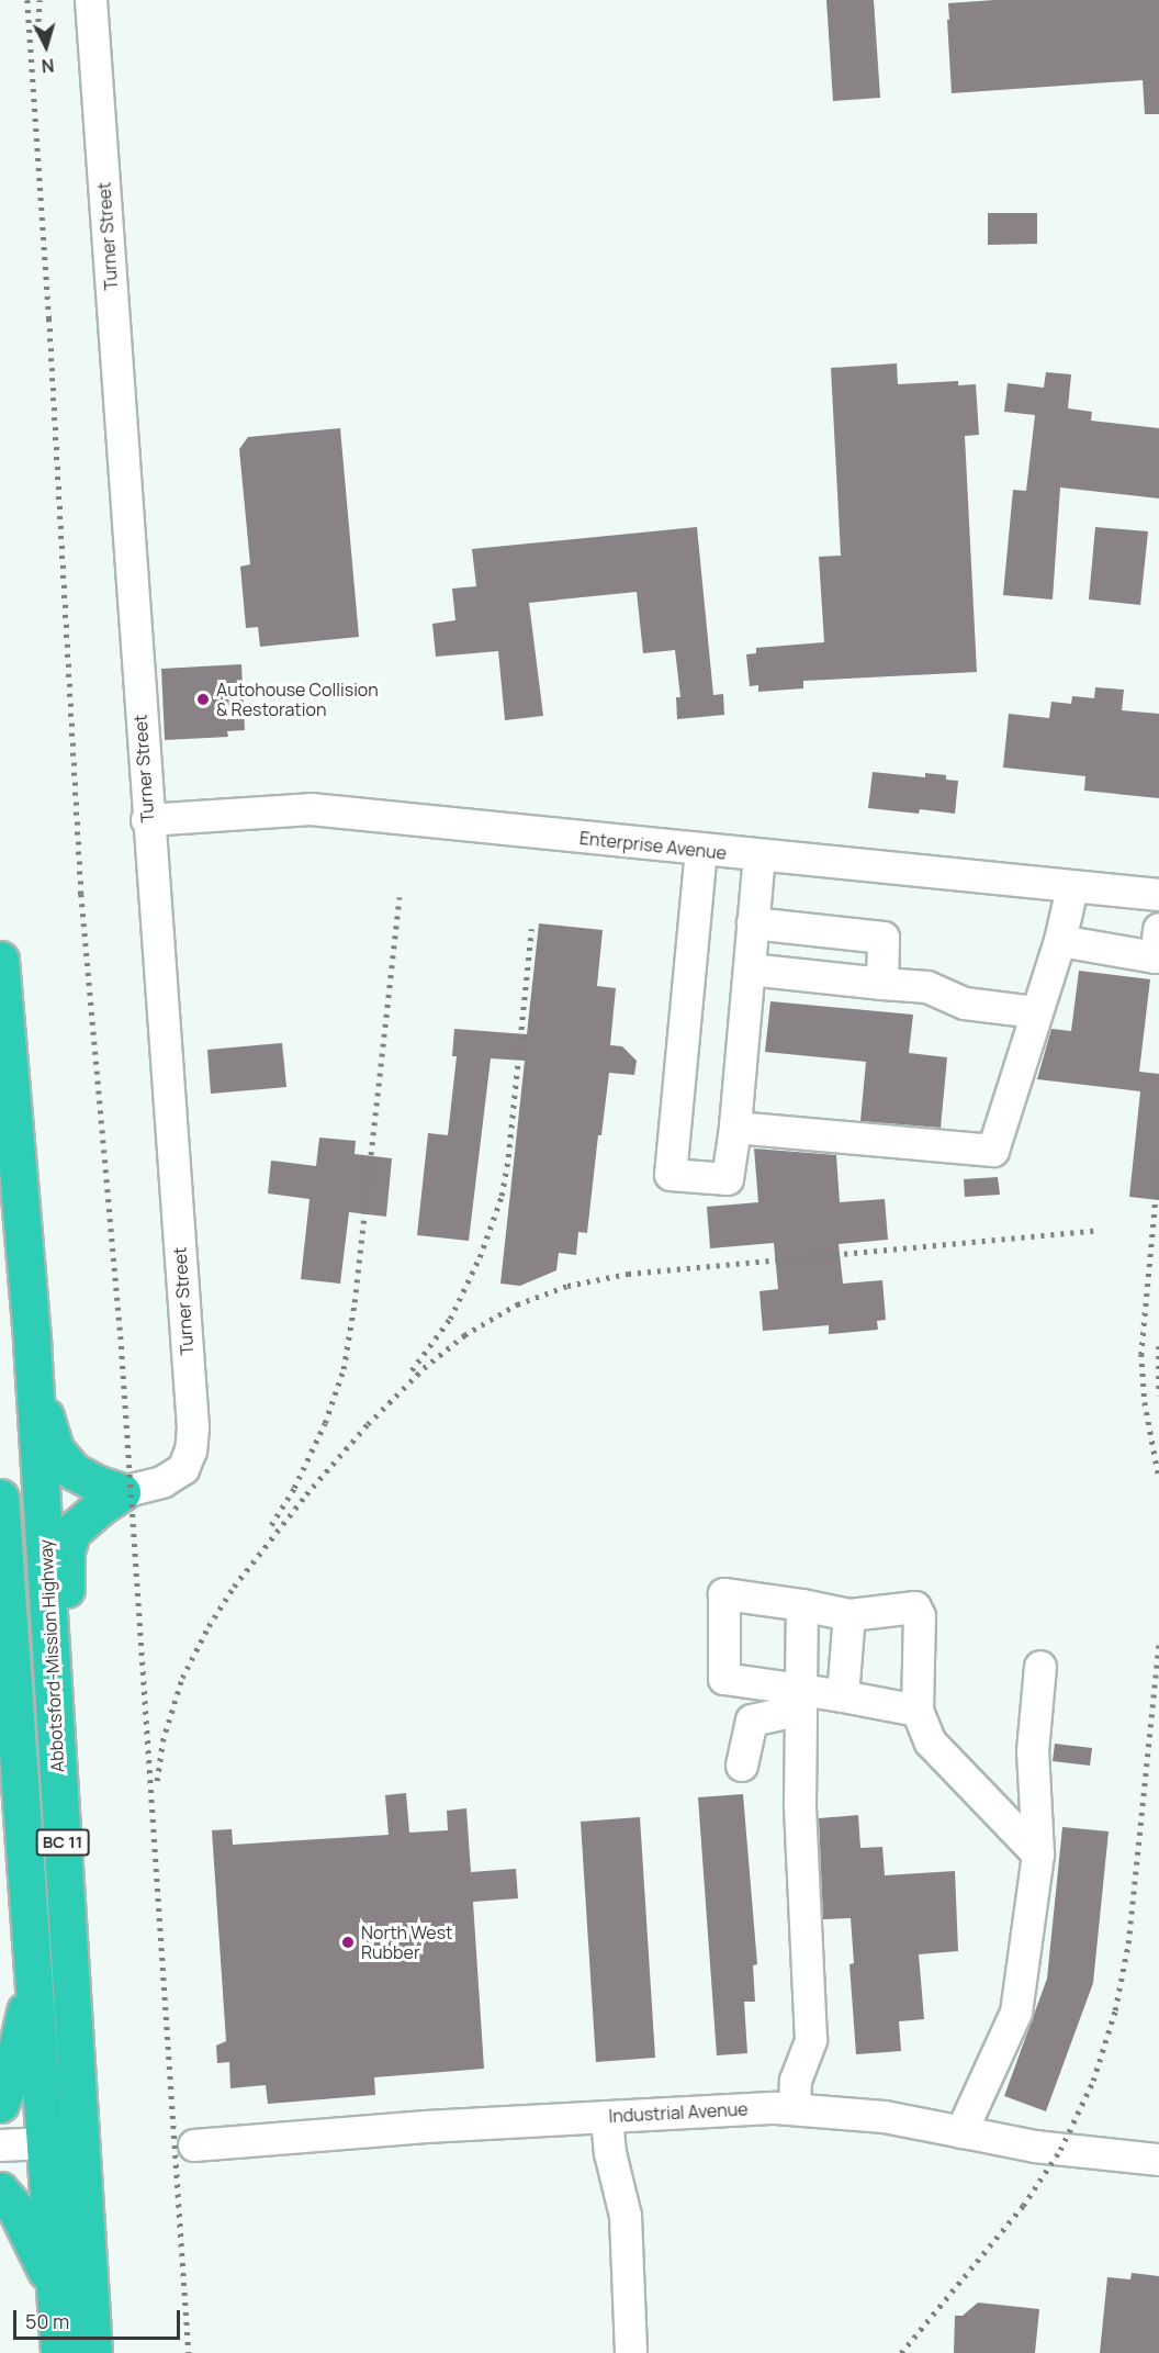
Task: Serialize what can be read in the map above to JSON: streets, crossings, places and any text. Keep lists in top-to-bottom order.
{
  "streets": {
    "highway": ["Abbotsford-Mission Highway", "BC 11"],
    "street": ["Turner Street", "Enterprise Avenue", "Industrial Avenue"]
  },
  "crossings": [
    ["Turner Street", "Enterprise Avenue"]
  ],
  "places": ["Autohouse Collision & Restoration", "North West Rubber"],
  "scale_bar": "50 m",
  "north": "bottom"
}
